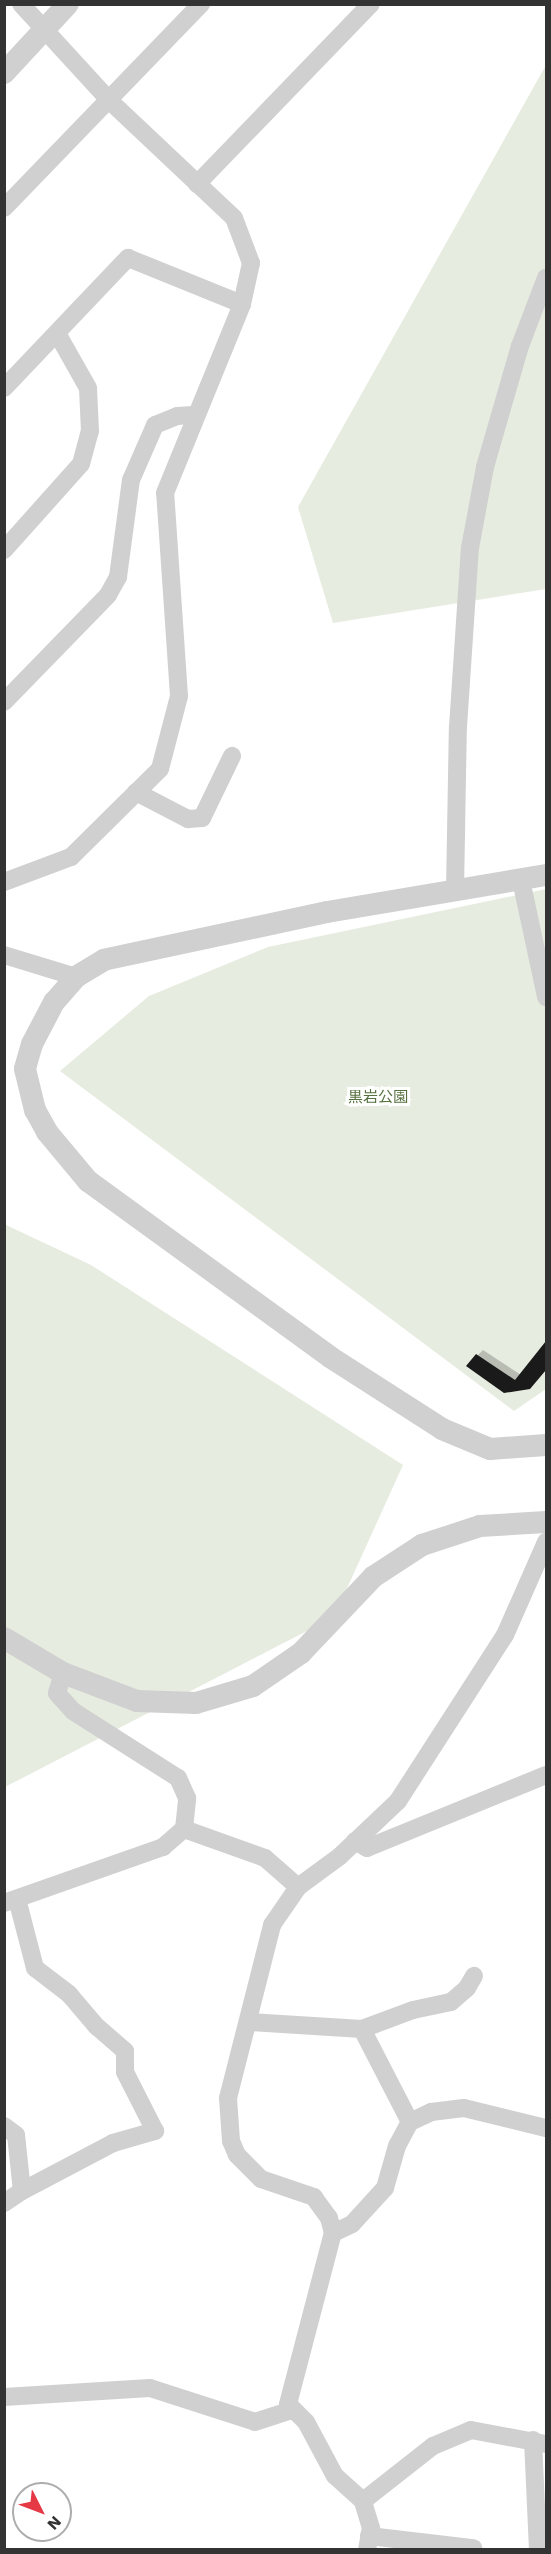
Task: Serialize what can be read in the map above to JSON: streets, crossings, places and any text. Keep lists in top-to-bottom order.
{
  "parks": ["黒岩公園"],
  "north": "bottom right"
}
